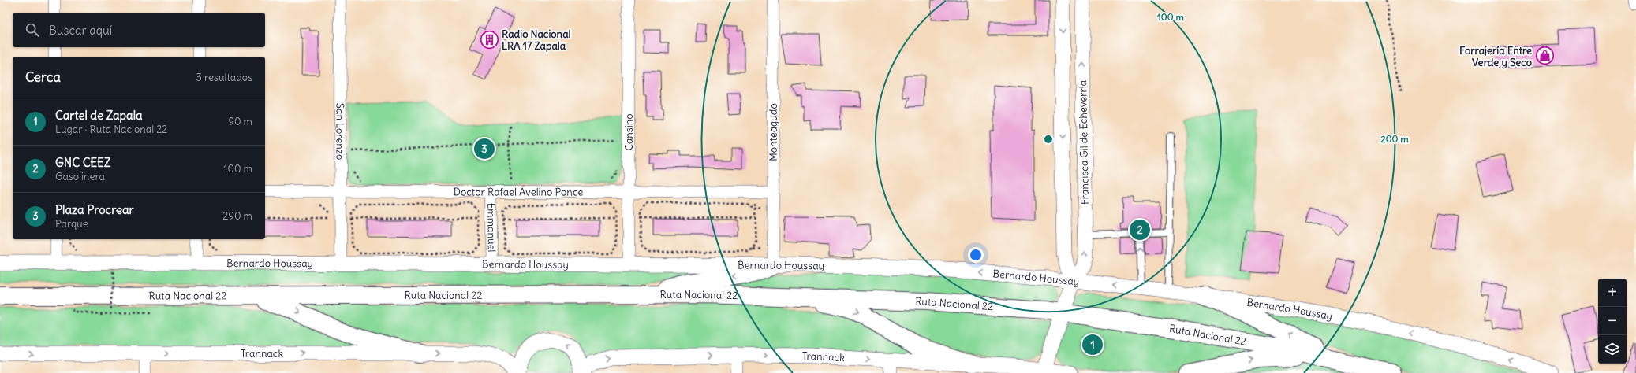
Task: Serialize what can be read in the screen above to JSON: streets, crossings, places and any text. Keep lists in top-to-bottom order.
{
  "streets": {
    "main road": ["Ruta Nacional 22"],
    "street": [
      "San Lorenzo",
      "Cansino",
      "Monteagudo",
      "Francisca Gil de Echeverría",
      "Doctor Rafael Avelino Ponce",
      "Emmanuel",
      "Bernardo Houssay",
      "Trannack"
    ]
  },
  "crossings": [
    ["San Lorenzo", "Doctor Rafael Avelino Ponce"],
    ["San Lorenzo", "Bernardo Houssay"],
    ["Cansino", "Doctor Rafael Avelino Ponce"],
    ["Cansino", "Bernardo Houssay"],
    ["Monteagudo", "Doctor Rafael Avelino Ponce"],
    ["Monteagudo", "Bernardo Houssay"],
    ["Francisca Gil de Echeverría", "Bernardo Houssay"],
    ["Francisca Gil de Echeverría", "Ruta Nacional 22"],
    ["Francisca Gil de Echeverría", "Trannack"],
    ["Doctor Rafael Avelino Ponce", "Emmanuel"],
    ["Emmanuel", "Bernardo Houssay"]
  ],
  "one_way": ["Bernardo Houssay", "Trannack"],
  "places": {
    "building": ["Radio Nacional LRA 17 Zapala"],
    "shop": ["Forrajería Entre Verde y Seco"]
  },
  "page": {
    "search": "Buscar aquí",
    "heading": ["Cerca", "3 resultados"],
    "list": [
      {
        "mark": "1",
        "name": "Cartel de Zapala",
        "note": "Lugar · Ruta Nacional 22",
        "value": "90 m"
      },
      {
        "mark": "2",
        "name": "GNC CEEZ",
        "note": "Gasolinera",
        "value": "100 m"
      },
      {
        "mark": "3",
        "name": "Plaza Procrear",
        "note": "Parque",
        "value": "290 m"
      }
    ],
    "pins": ["3", "2", "1"],
    "map_buttons": ["+", "−"]
  },
  "rings": ["100 m", "200 m"]
}
